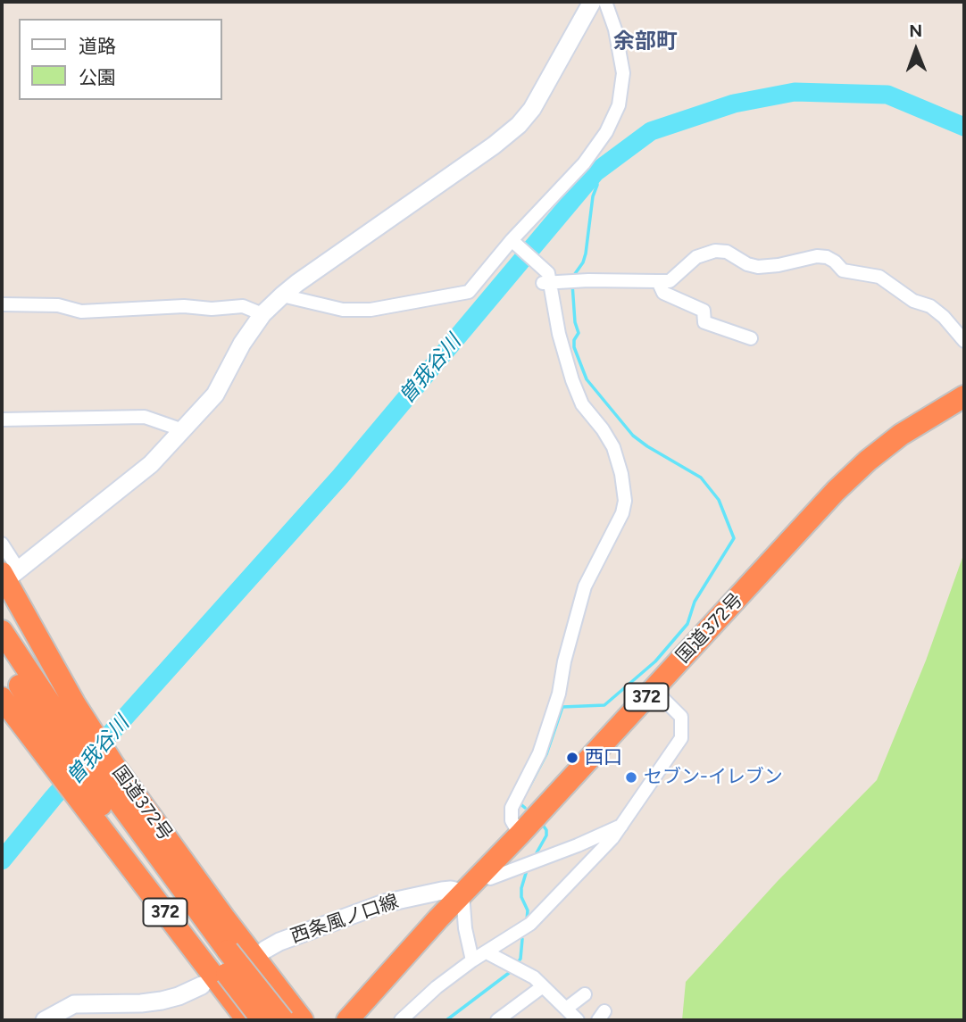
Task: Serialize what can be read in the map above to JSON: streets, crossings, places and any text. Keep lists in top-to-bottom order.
{
  "streets": {
    "highway": ["国道372号", "372"],
    "street": ["西条風ノ口線"]
  },
  "crossings": [
    ["国道372号", "西条風ノ口線"]
  ],
  "districts": ["余部町"],
  "water": ["曽我谷川"],
  "places": ["西口", "セブン-イレブン"],
  "legend": ["道路", "公園"],
  "north": "top"
}
